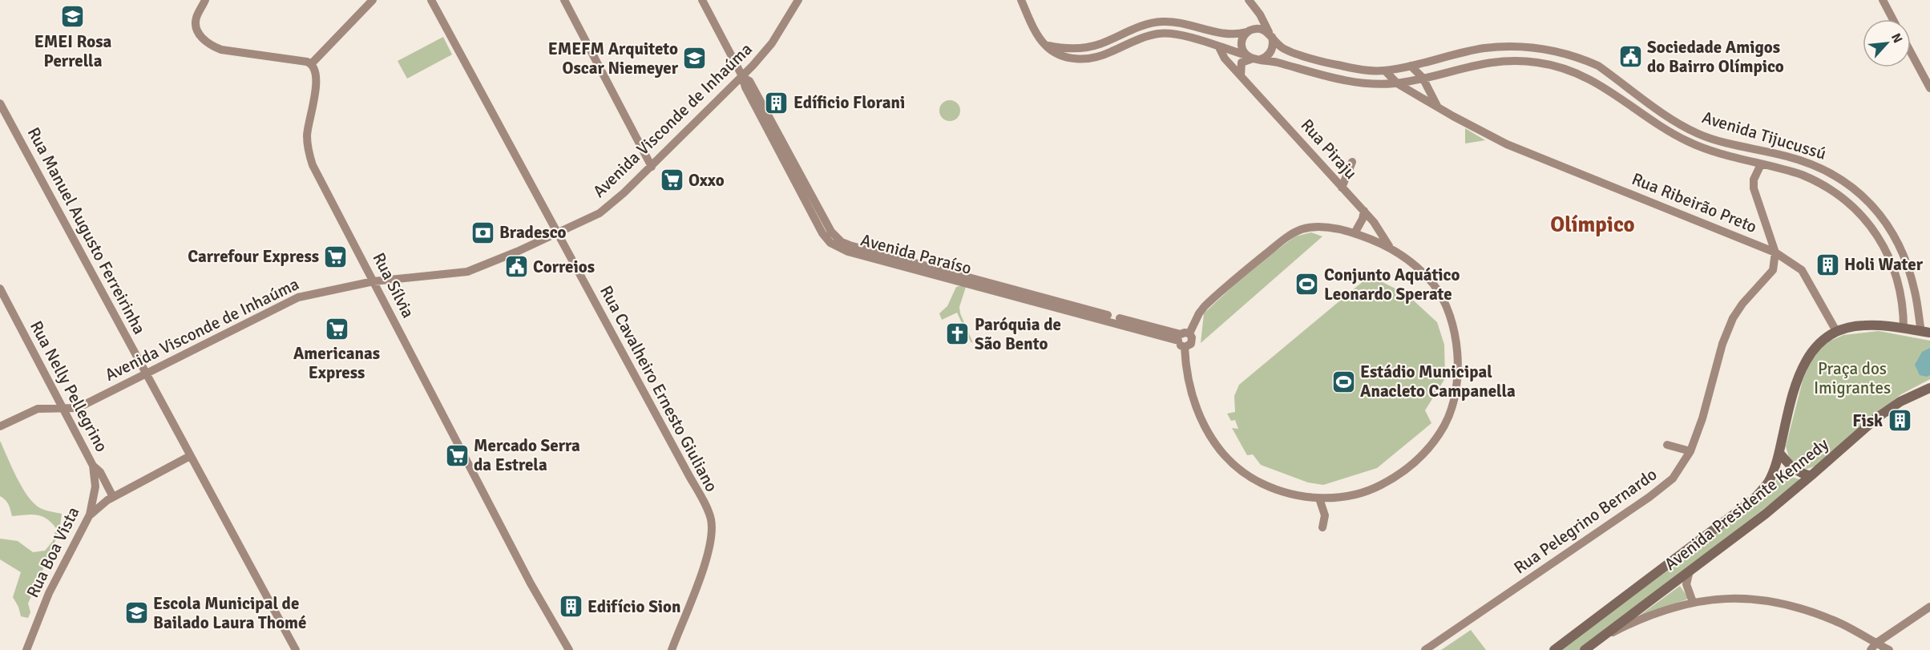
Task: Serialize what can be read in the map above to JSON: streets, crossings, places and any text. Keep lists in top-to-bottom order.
{
  "streets": {
    "main road": [
      "Avenida Visconde de Inhaúma",
      "Avenida Tijucussú",
      "Rua Piraju",
      "Rua Ribeirão Preto",
      "Rua Manuel Augusto Ferreirinha",
      "Avenida Paraíso",
      "Rua Sílvia",
      "Rua Nelly Pellegrino",
      "Rua Cavalheiro Ernesto Giuliano",
      "Avenida Presidente Kennedy",
      "Rua Pelegrino Bernardo",
      "Rua Boa Vista"
    ]
  },
  "crossings": [
    ["Avenida Visconde de Inhaúma", "Rua Manuel Augusto Ferreirinha"],
    ["Avenida Visconde de Inhaúma", "Avenida Paraíso"],
    ["Avenida Visconde de Inhaúma", "Rua Sílvia"],
    ["Avenida Visconde de Inhaúma", "Rua Nelly Pellegrino"],
    ["Avenida Visconde de Inhaúma", "Rua Cavalheiro Ernesto Giuliano"],
    ["Avenida Tijucussú", "Rua Piraju"],
    ["Avenida Tijucussú", "Rua Ribeirão Preto"],
    ["Rua Ribeirão Preto", "Avenida Presidente Kennedy"],
    ["Rua Ribeirão Preto", "Rua Pelegrino Bernardo"],
    ["Rua Nelly Pellegrino", "Rua Boa Vista"]
  ],
  "districts": ["Olímpico"],
  "parks": ["Praça dos Imigrantes"],
  "places": {
    "school or university": ["EMEI Rosa Perrella", "EMEFM Arquiteto Oscar Niemeyer", "Escola Municipal de Bailado Laura Thomé"],
    "public building": ["Sociedade Amigos do Bairro Olímpico", "Correios"],
    "building": [
      "Edíficio Florani",
      "Holi Water",
      "Fisk",
      "Edifício Sion"
    ],
    "supermarket": [
      "Oxxo",
      "Carrefour Express",
      "Americanas Express",
      "Mercado Serra da Estrela"
    ],
    "bank": ["Bradesco"],
    "sports": ["Conjunto Aquático Leonardo Sperate", "Estádio Municipal Anacleto Campanella"],
    "church": ["Paróquia de São Bento"]
  },
  "north": "top right"
}
